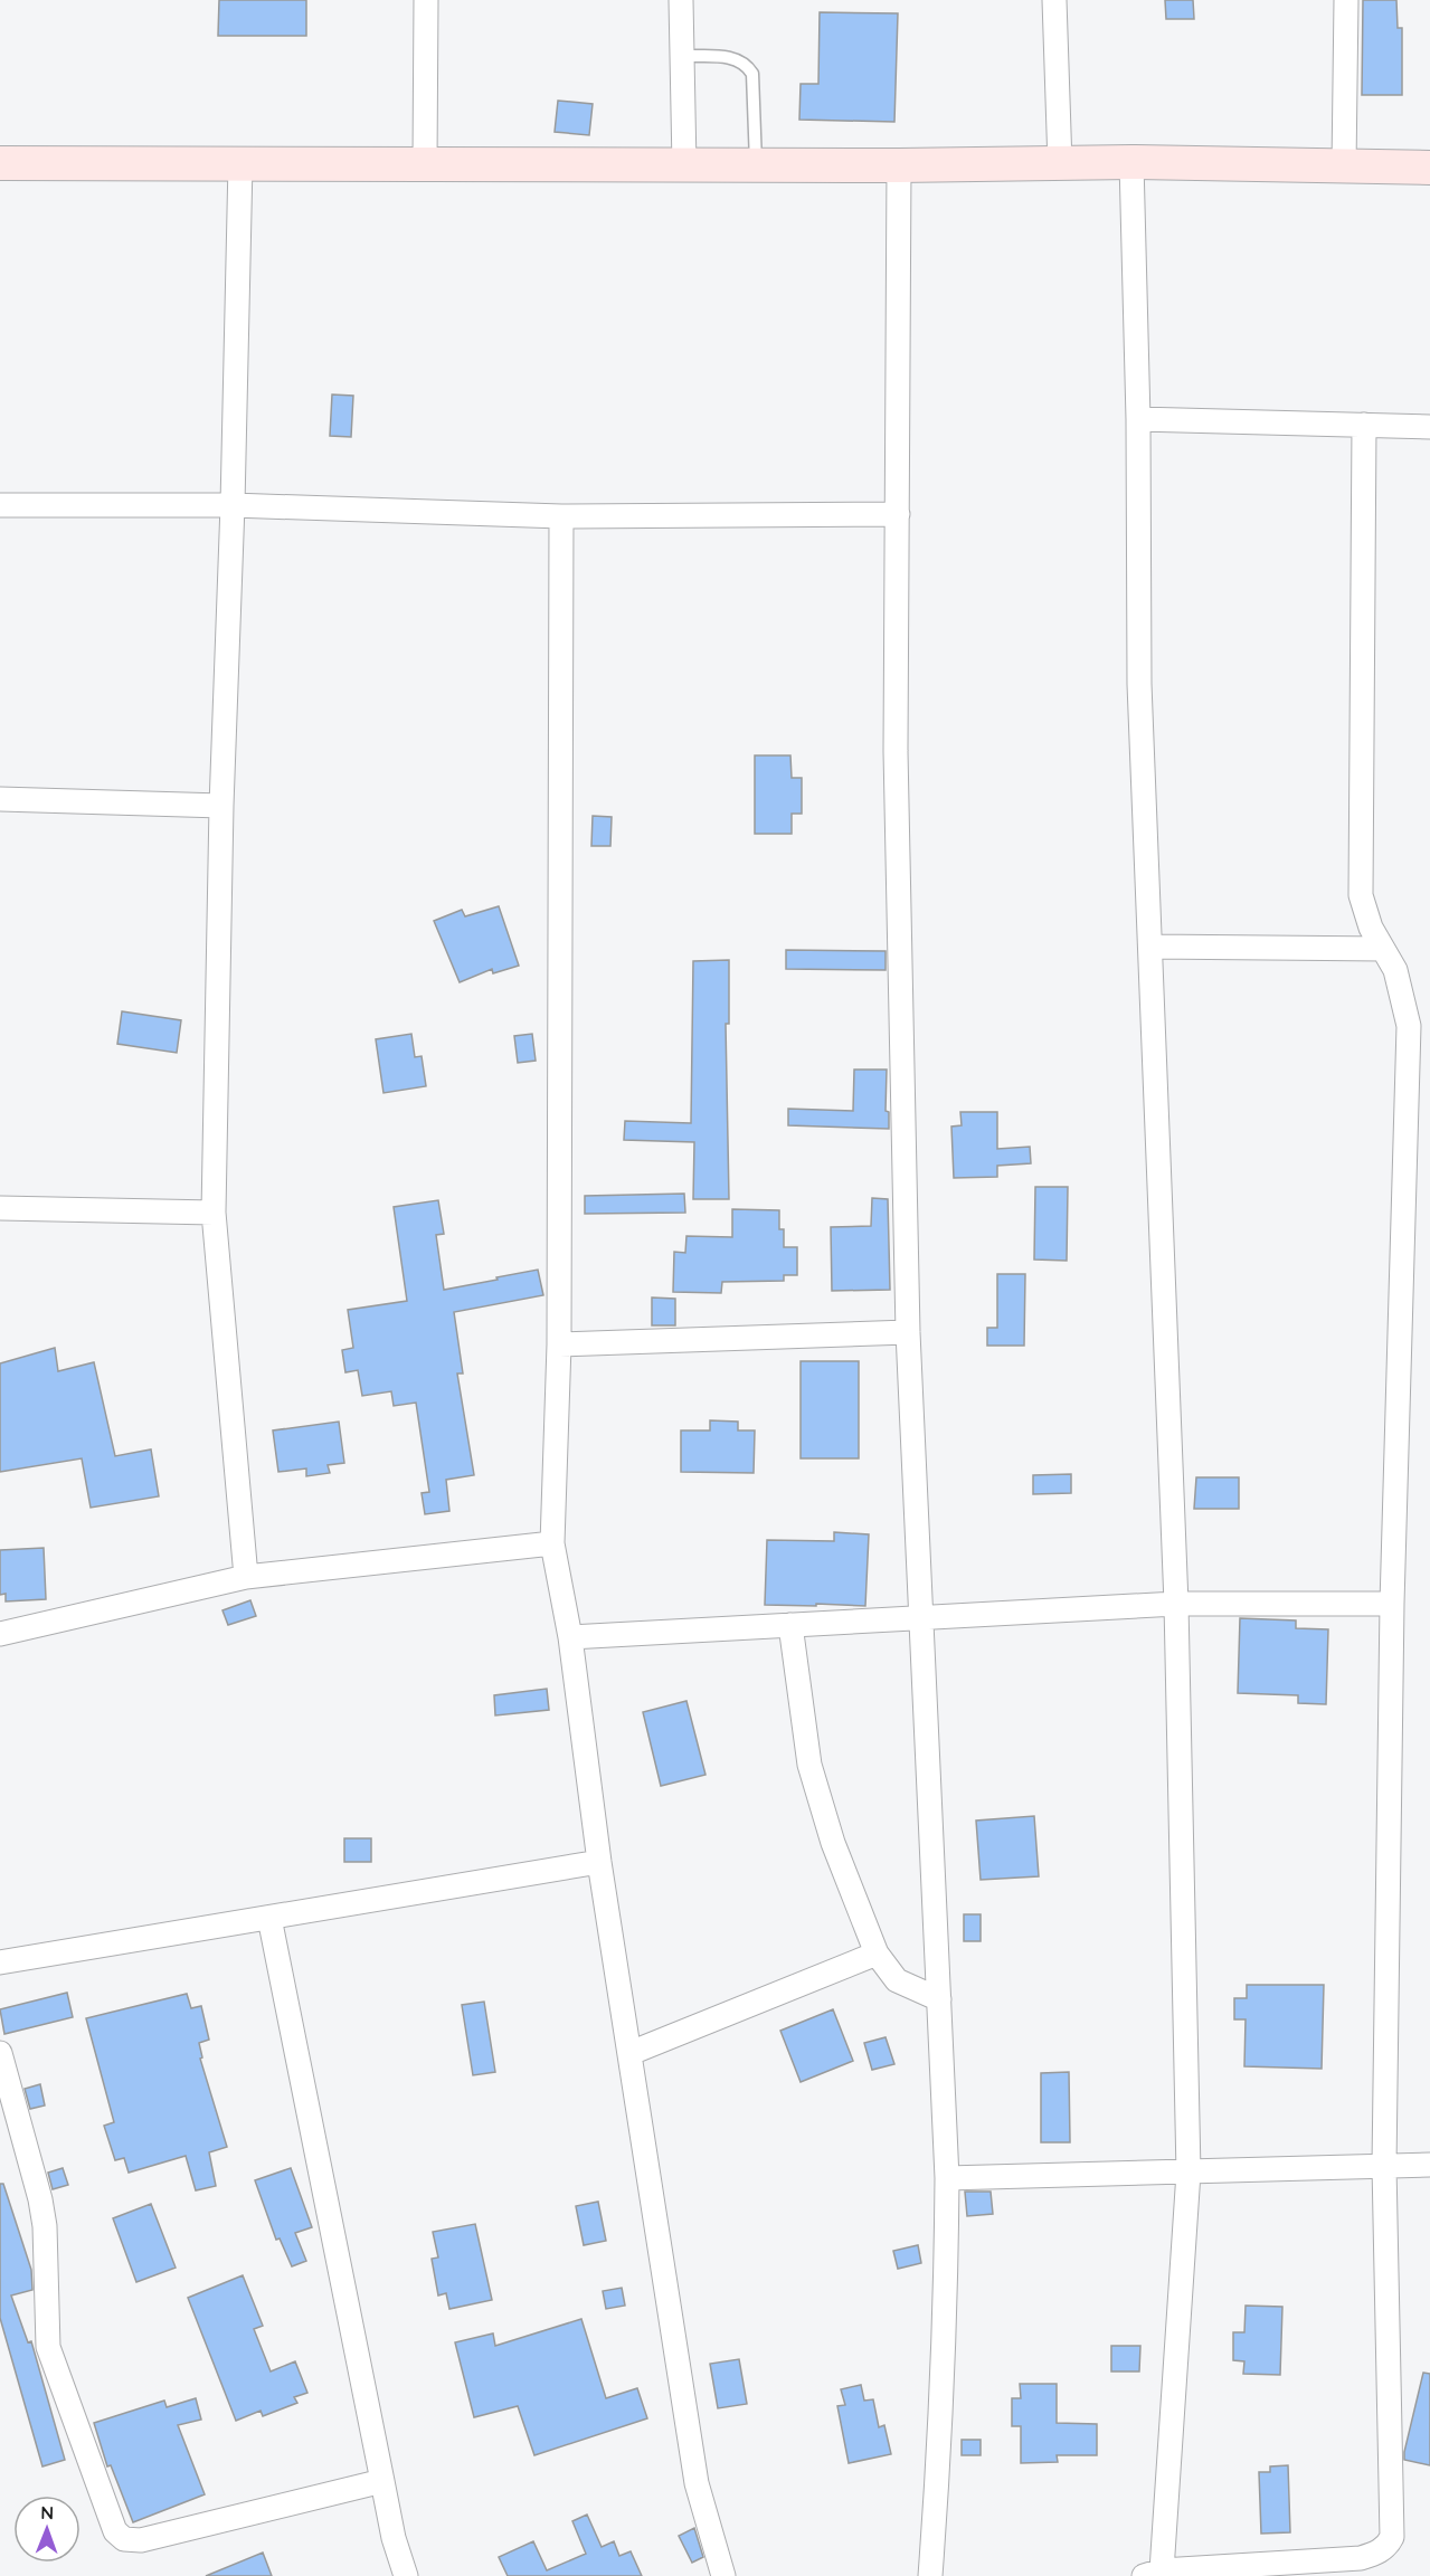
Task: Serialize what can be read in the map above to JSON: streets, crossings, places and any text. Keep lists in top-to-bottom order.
{
  "north": "top"
}
